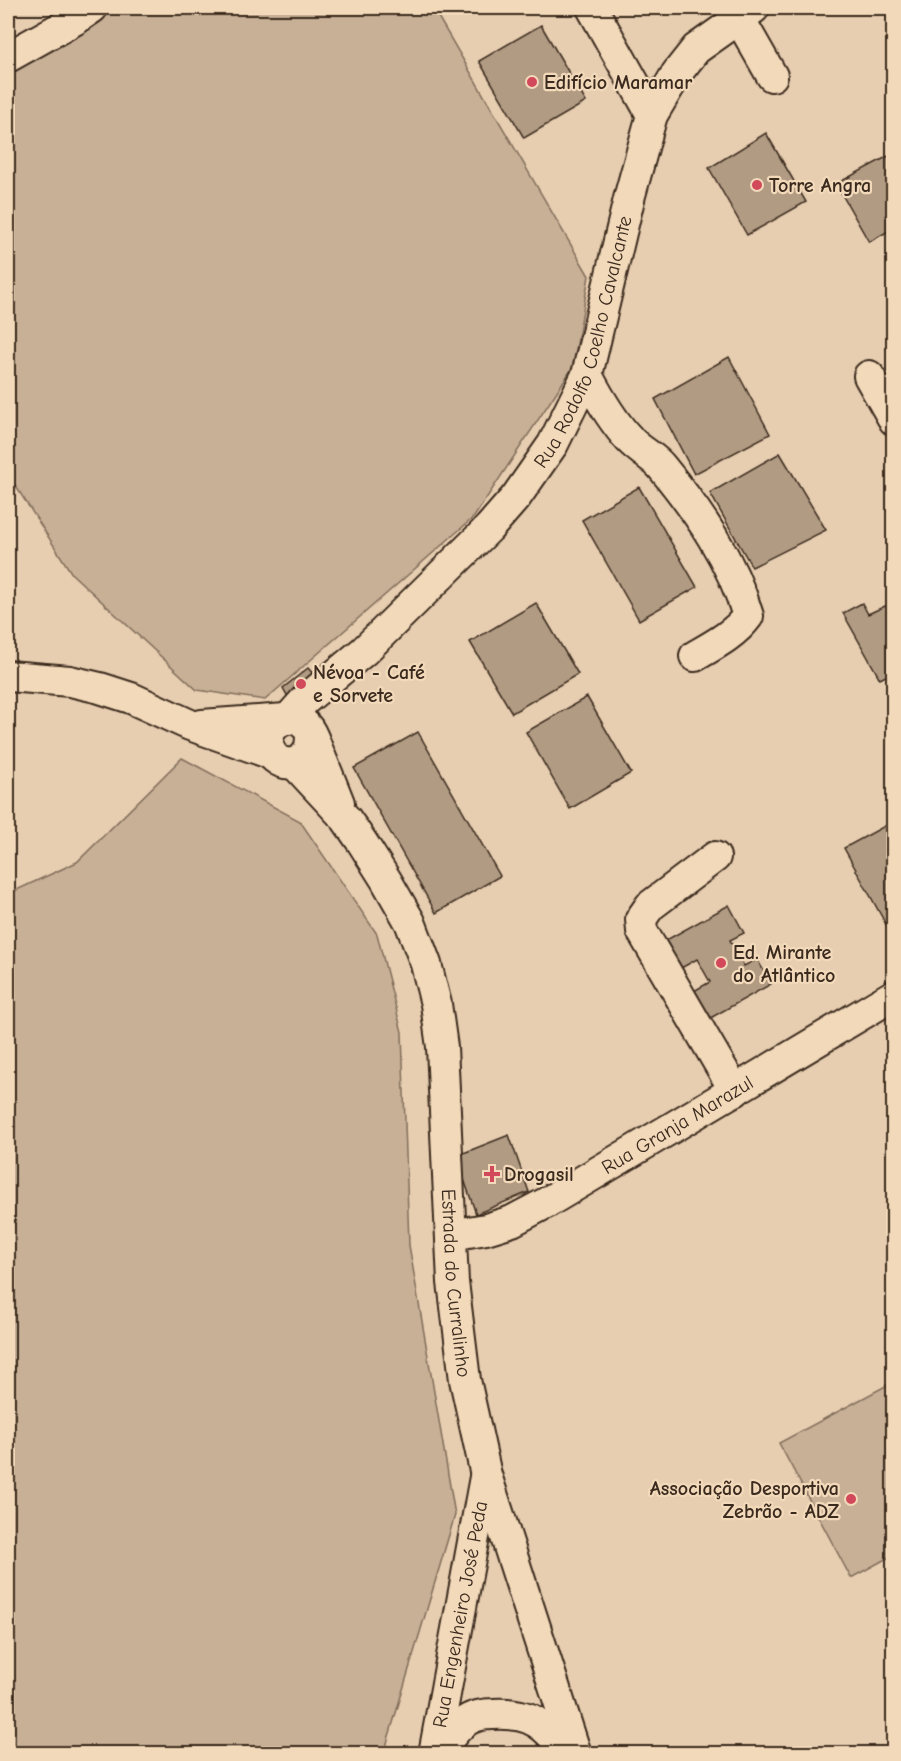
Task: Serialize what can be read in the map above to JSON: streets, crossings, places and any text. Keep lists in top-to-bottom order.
{
  "streets": {
    "street": [
      "Rua Rodolfo Coelho Cavalcante",
      "Rua Granja Marazul",
      "Estrada do Curralinho",
      "Rua Engenheiro José Peda"
    ]
  },
  "crossings": [
    ["Rua Rodolfo Coelho Cavalcante", "Estrada do Curralinho"],
    ["Rua Granja Marazul", "Estrada do Curralinho"],
    ["Estrada do Curralinho", "Rua Engenheiro José Peda"]
  ],
  "places": {
    "other": [
      "Edifício Maramar",
      "Torre Angra",
      "Névoa - Café e Sorvete",
      "Ed. Mirante do Atlântico",
      "Associação Desportiva Zebrão - ADZ"
    ],
    "health": ["Drogasil"]
  }
}
